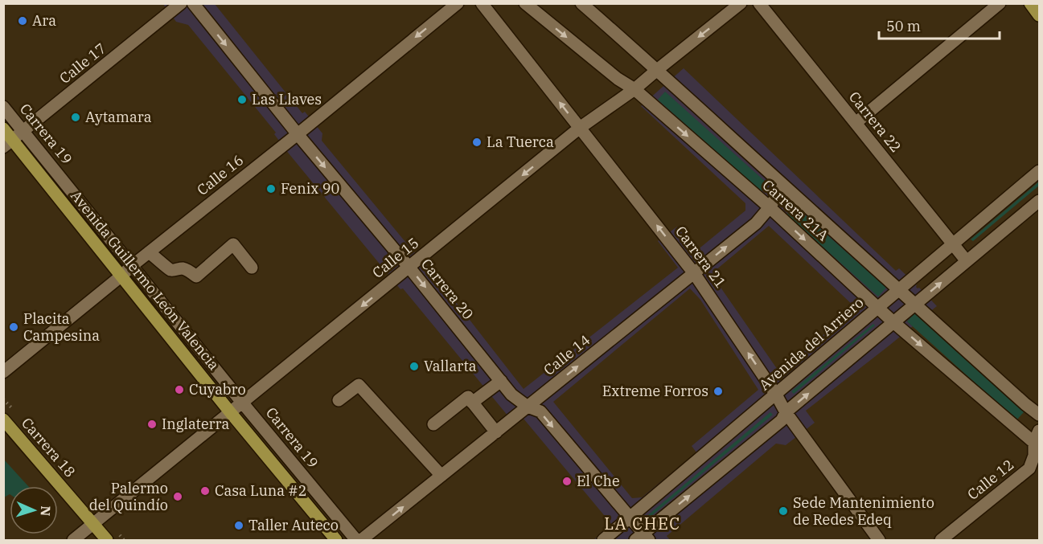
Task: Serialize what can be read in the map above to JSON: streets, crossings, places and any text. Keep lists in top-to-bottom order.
{
  "streets": {
    "main road": ["Avenida Guillermo León Valencia", "Carrera 18"],
    "street": [
      "Calle 17",
      "Carrera 22",
      "Carrera 19",
      "Calle 16",
      "Carrera 21A",
      "Carrera 21",
      "Calle 15",
      "Carrera 20",
      "Avenida del Arriero",
      "Calle 14",
      "Calle 12"
    ]
  },
  "crossings": [
    ["Calle 17", "Carrera 19"],
    ["Calle 17", "Avenida Guillermo León Valencia"],
    ["Carrera 22", "Avenida del Arriero"],
    ["Carrera 19", "Calle 16"],
    ["Carrera 19", "Calle 15"],
    ["Calle 16", "Avenida Guillermo León Valencia"],
    ["Calle 16", "Carrera 20"],
    ["Carrera 21A", "Calle 15"],
    ["Carrera 21A", "Avenida del Arriero"],
    ["Carrera 21A", "Calle 14"],
    ["Carrera 21A", "Calle 12"],
    ["Carrera 21", "Calle 15"],
    ["Carrera 21", "Avenida del Arriero"],
    ["Carrera 21", "Calle 14"],
    ["Calle 15", "Avenida Guillermo León Valencia"],
    ["Calle 15", "Carrera 20"],
    ["Calle 15", "Carrera 18"],
    ["Carrera 20", "Avenida del Arriero"],
    ["Carrera 20", "Calle 14"]
  ],
  "one_way": [
    "Calle 16",
    "Carrera 21",
    "Calle 15",
    "Carrera 20",
    "Calle 14"
  ],
  "districts": ["LA CHEC"],
  "places": [
    "Ara",
    "Las Llaves",
    "Aytamara",
    "La Tuerca",
    "Fenix 90",
    "Placita Campesina",
    "Vallarta",
    "Cuyabro",
    "Extreme Forros",
    "Inglaterra",
    "El Che",
    "Casa Luna #2",
    "Palermo del Quindío",
    "Sede Mantenimiento de Redes Edeq",
    "Taller Auteco"
  ],
  "scale_bar": "50 m",
  "north": "right"
}
